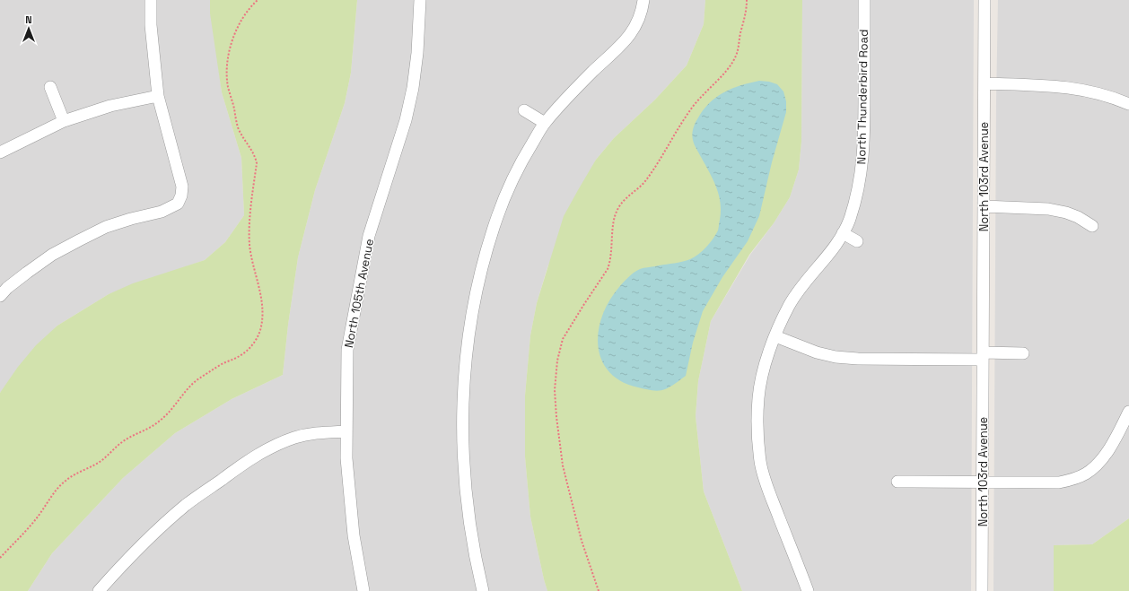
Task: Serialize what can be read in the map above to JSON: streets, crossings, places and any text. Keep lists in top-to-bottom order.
{
  "streets": {
    "street": ["North Thunderbird Road", "North 103rd Avenue", "North 105th Avenue"]
  },
  "north": "top"
}
